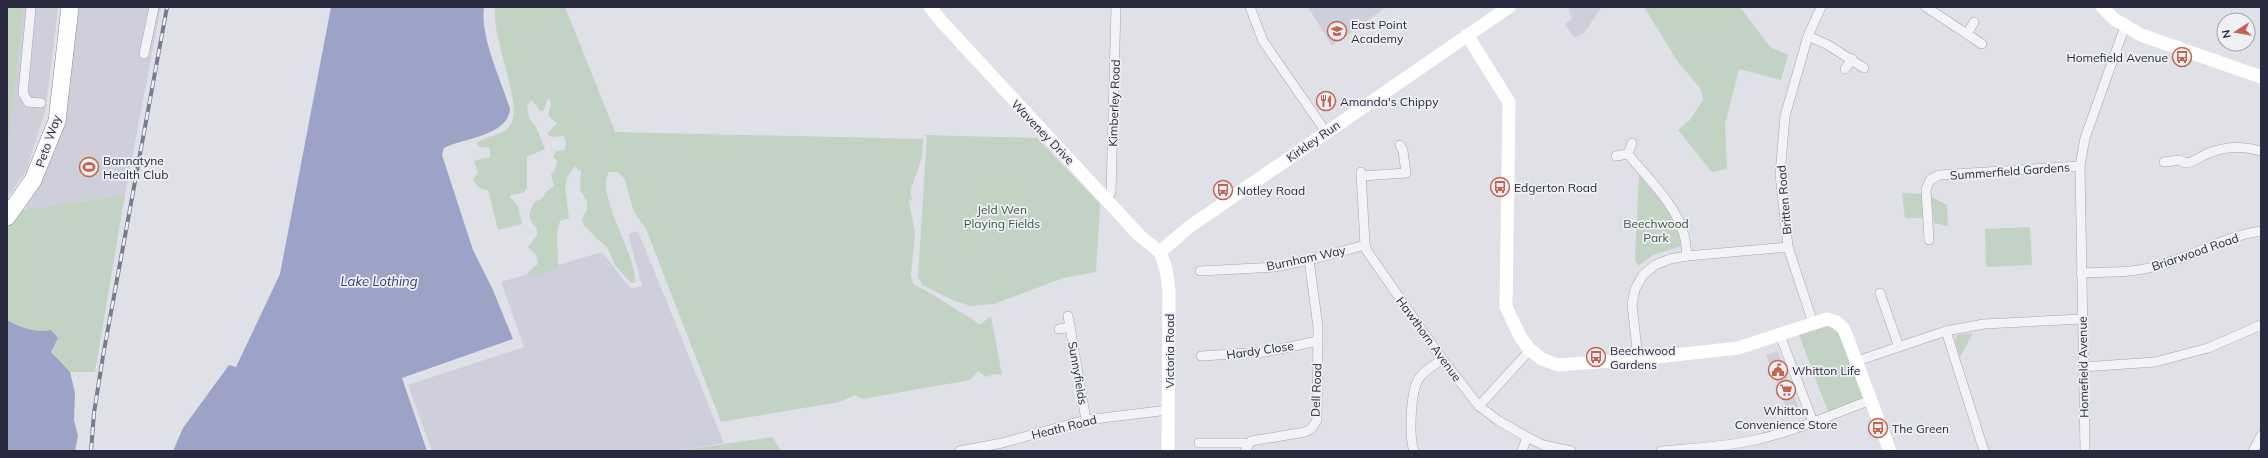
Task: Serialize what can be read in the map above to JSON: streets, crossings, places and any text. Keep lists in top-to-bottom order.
{
  "streets": {
    "highway": ["Peto Way"],
    "street": [
      "Kimberley Road",
      "Waveney Drive",
      "Kirkley Run",
      "Summerfield Gardens",
      "Britten Road",
      "Briarwood Road",
      "Burnham Way",
      "Hawthorn Avenue",
      "Hardy Close",
      "Victoria Road",
      "Homefield Avenue",
      "Sunnyfields",
      "Dell Road",
      "Heath Road"
    ]
  },
  "crossings": [
    ["Kimberley Road", "Waveney Drive"],
    ["Waveney Drive", "Kirkley Run"],
    ["Waveney Drive", "Victoria Road"],
    ["Kirkley Run", "Victoria Road"],
    ["Summerfield Gardens", "Homefield Avenue"],
    ["Briarwood Road", "Homefield Avenue"],
    ["Burnham Way", "Hawthorn Avenue"],
    ["Burnham Way", "Dell Road"],
    ["Hardy Close", "Dell Road"],
    ["Victoria Road", "Heath Road"],
    ["Sunnyfields", "Heath Road"]
  ],
  "water": ["Lake Lothing"],
  "parks": ["Jeld Wen Playing Fields", "Beechwood Park"],
  "places": {
    "school or university": ["East Point Academy"],
    "bus stop": [
      "Homefield Avenue",
      "Edgerton Road",
      "Notley Road",
      "Beechwood Gardens",
      "The Green"
    ],
    "restaurant": ["Amanda's Chippy"],
    "sports": ["Bannatyne Health Club"],
    "public building": ["Whitton Life"],
    "supermarket": ["Whitton Convenience Store"]
  },
  "north": "left"
}
